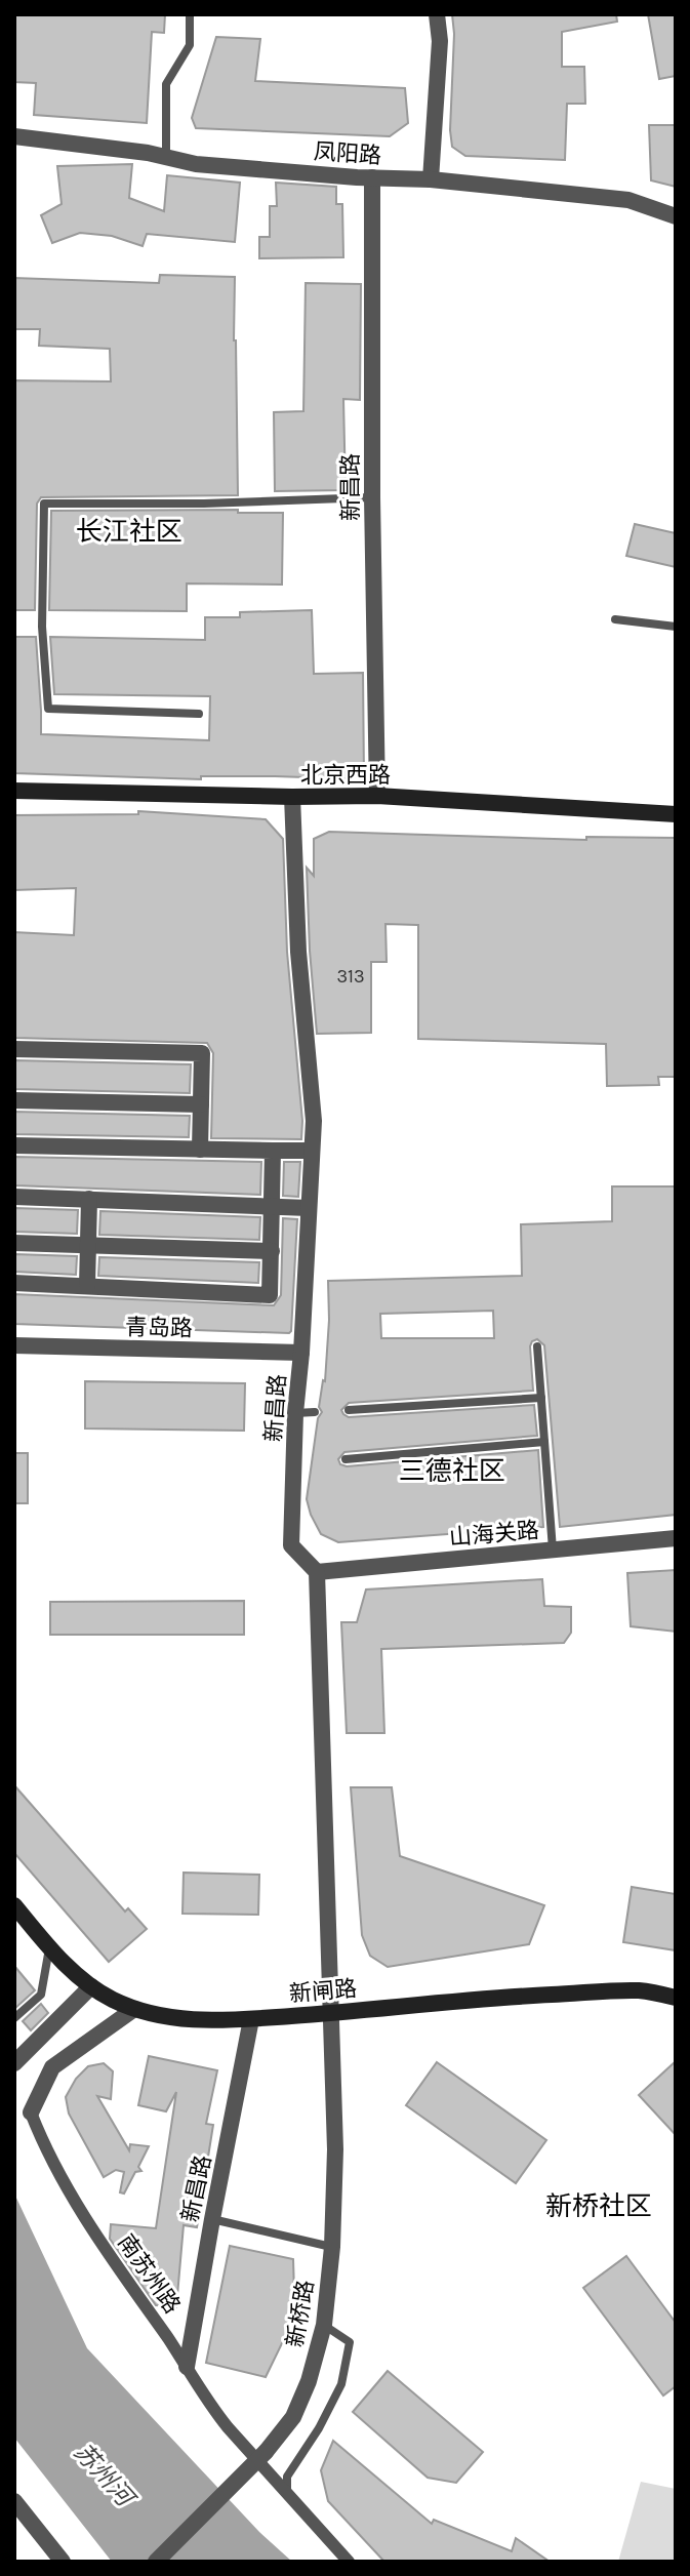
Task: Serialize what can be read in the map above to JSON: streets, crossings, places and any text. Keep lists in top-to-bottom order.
{
  "streets": {
    "main road": ["北京西路", "新闸路"],
    "street": [
      "凤阳路",
      "新昌路",
      "青岛路",
      "山海关路",
      "南苏州路",
      "新桥路"
    ]
  },
  "crossings": [
    ["凤阳路", "新昌路"],
    ["新昌路", "北京西路"],
    ["新昌路", "青岛路"],
    ["新昌路", "山海关路"],
    ["新昌路", "新闸路"],
    ["新昌路", "南苏州路"],
    ["新闸路", "南苏州路"],
    ["新闸路", "新桥路"]
  ],
  "districts": ["长江社区", "三德社区", "新桥社区"],
  "water": ["苏州河"],
  "house_numbers": ["313"]
}
